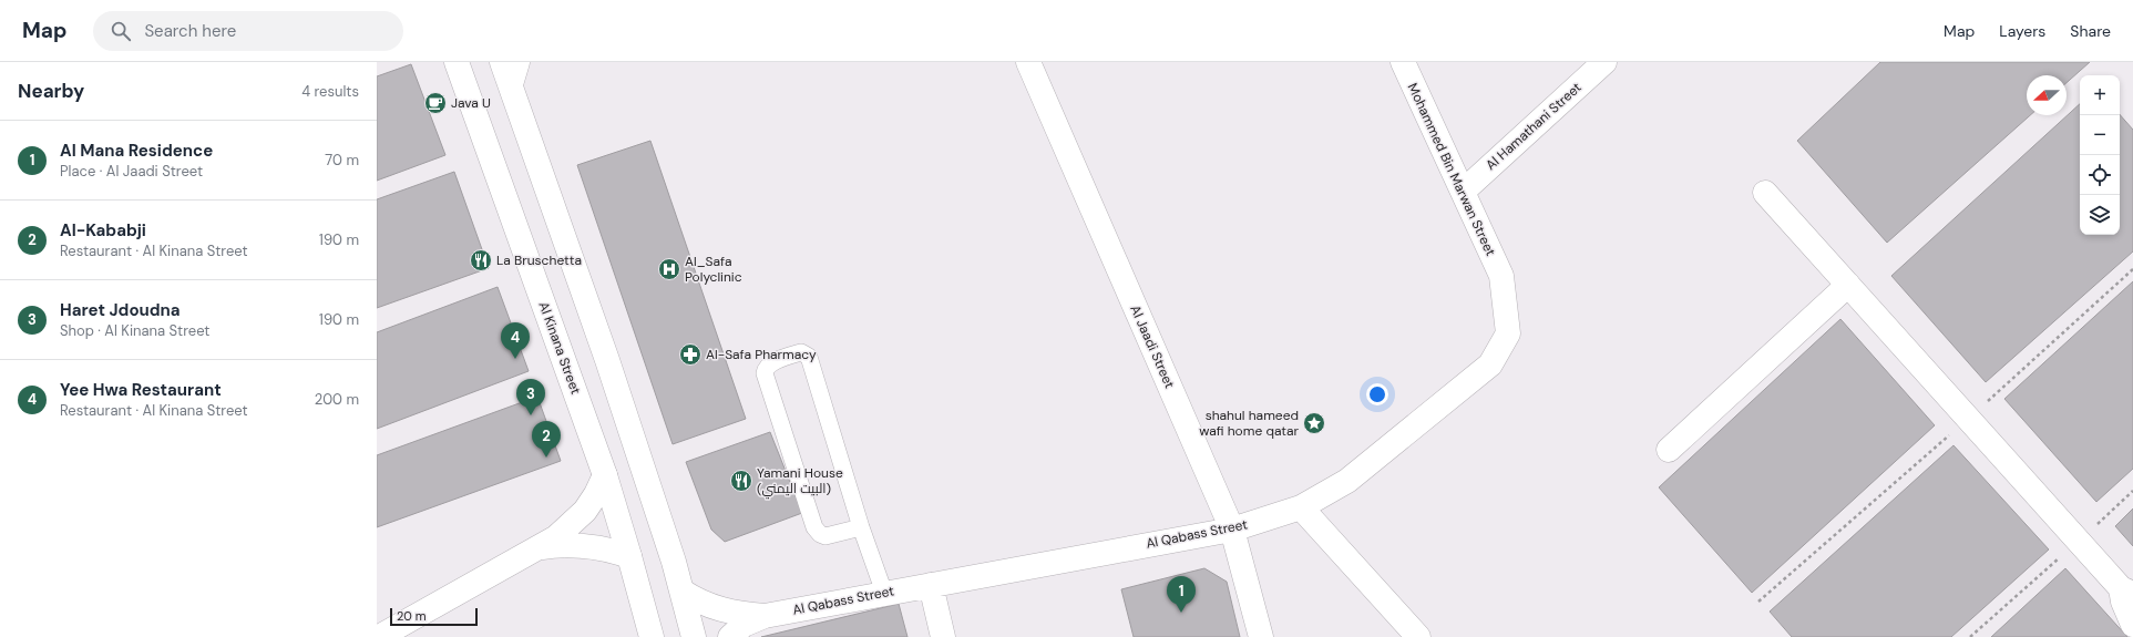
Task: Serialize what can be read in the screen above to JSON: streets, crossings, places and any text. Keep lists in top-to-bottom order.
{
  "streets": {
    "street": [
      "Al Hamathani Street",
      "Mohammed Bin Marwan Street",
      "Al Jaadi Street",
      "Al Kinana Street",
      "Al Qabass Street"
    ]
  },
  "crossings": [
    ["Al Hamathani Street", "Mohammed Bin Marwan Street"],
    ["Mohammed Bin Marwan Street", "Al Qabass Street"],
    ["Al Jaadi Street", "Al Qabass Street"]
  ],
  "places": {
    "cafe": ["Java U"],
    "restaurant": ["La Bruschetta", "Yamani House (البيت اليمني)"],
    "hospital": ["Al_Safa Polyclinic"],
    "pharmacy": ["Al-Safa Pharmacy"],
    "place": ["shahul hameed wafi home qatar"]
  },
  "scale_bar": "20 m",
  "north": "left",
  "page": {
    "header": "Map",
    "search": "Search here",
    "nav": ["Map", "Layers", "Share"],
    "heading": ["Nearby", "4 results"],
    "map_buttons": ["+", "−"],
    "list": [
      {
        "mark": "1",
        "name": "Al Mana Residence",
        "note": "Place · Al Jaadi Street",
        "value": "70 m"
      },
      {
        "mark": "2",
        "name": "Al-Kababji",
        "note": "Restaurant · Al Kinana Street",
        "value": "190 m"
      },
      {
        "mark": "3",
        "name": "Haret Jdoudna",
        "note": "Shop · Al Kinana Street",
        "value": "190 m"
      },
      {
        "mark": "4",
        "name": "Yee Hwa Restaurant",
        "note": "Restaurant · Al Kinana Street",
        "value": "200 m"
      }
    ],
    "pins": [
      "4",
      "3",
      "2",
      "1"
    ],
    "scale": "20 m"
  }
}
